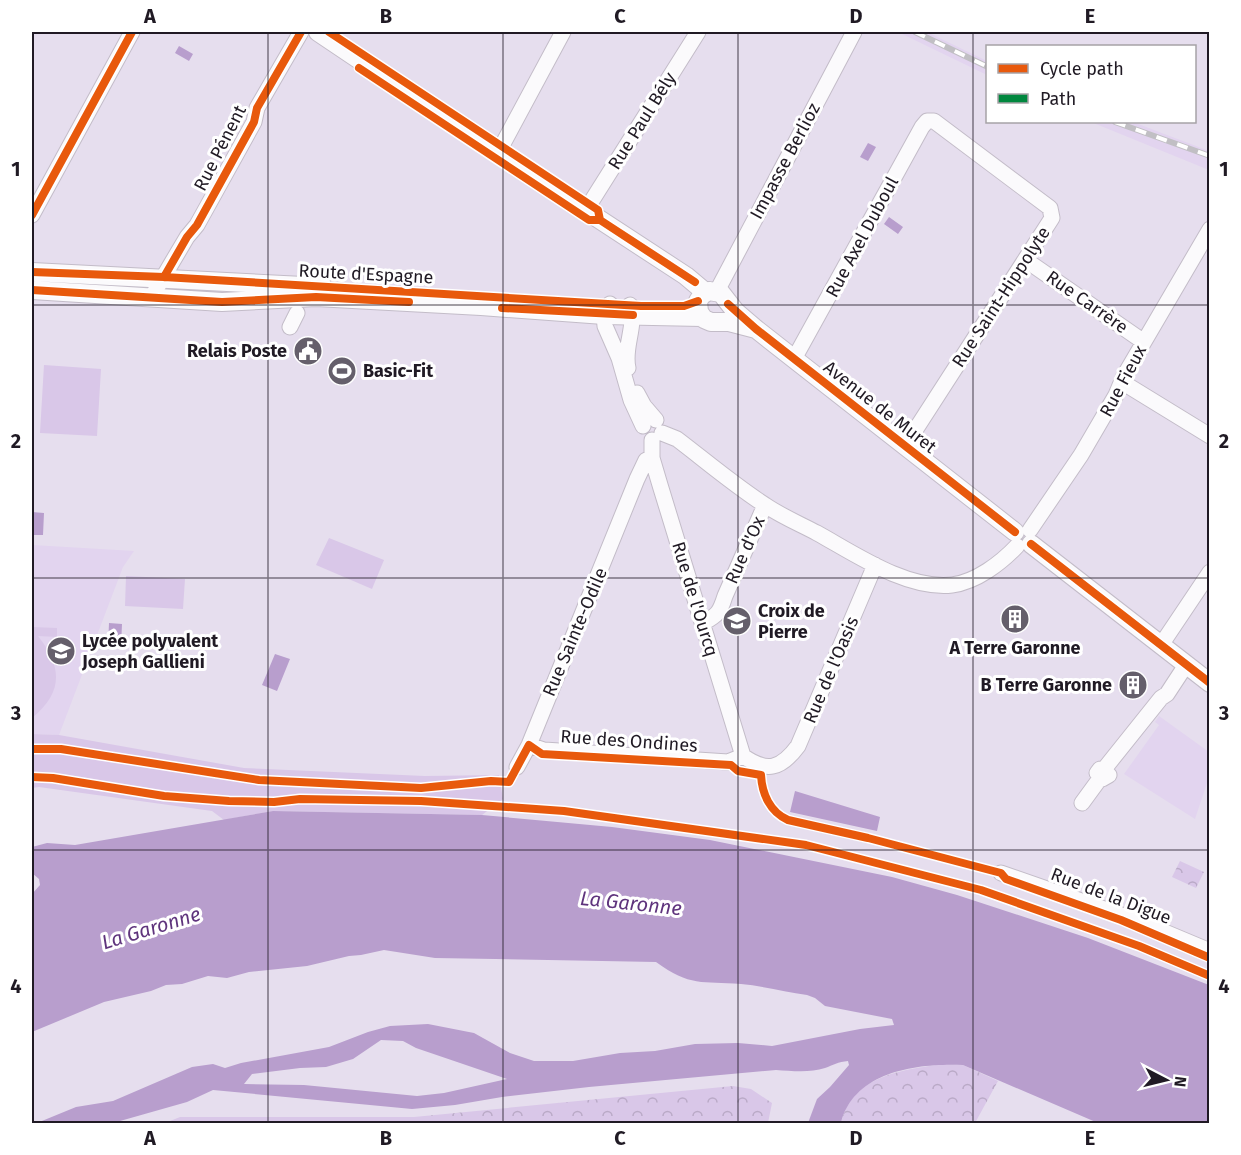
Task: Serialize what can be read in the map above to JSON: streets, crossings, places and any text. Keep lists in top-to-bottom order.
{
  "streets": {
    "main road": ["Route d'Espagne", "Avenue de Muret"],
    "street": [
      "Rue Paul Bély",
      "Rue Pénent",
      "Impasse Berlioz",
      "Rue Axel Duboul",
      "Rue Saint-Hippolyte",
      "Rue Carrère",
      "Rue Fieux",
      "Rue d'Ox",
      "Rue de l'Ourcq",
      "Rue Sainte-Odile",
      "Rue de l'Oasis",
      "Rue des Ondines",
      "Rue de la Digue"
    ]
  },
  "crossings": [
    ["Rue Paul Bély", "Avenue de Muret"],
    ["Rue Pénent", "Route d'Espagne"],
    ["Impasse Berlioz", "Route d'Espagne"],
    ["Impasse Berlioz", "Avenue de Muret"],
    ["Rue Axel Duboul", "Rue Saint-Hippolyte"],
    ["Rue Axel Duboul", "Avenue de Muret"],
    ["Route d'Espagne", "Avenue de Muret"],
    ["Rue Saint-Hippolyte", "Avenue de Muret"],
    ["Rue Carrère", "Rue Fieux"],
    ["Rue Fieux", "Avenue de Muret"],
    ["Rue Fieux", "Rue d'Ox"],
    ["Rue Fieux", "Rue de l'Ourcq"],
    ["Rue Fieux", "Rue de l'Oasis"],
    ["Rue d'Ox", "Rue de l'Ourcq"],
    ["Rue de l'Ourcq", "Rue Sainte-Odile"],
    ["Rue de l'Ourcq", "Rue des Ondines"],
    ["Rue Sainte-Odile", "Rue des Ondines"],
    ["Rue de l'Oasis", "Rue des Ondines"]
  ],
  "water": ["La Garonne"],
  "places": {
    "public building": ["Relais Poste"],
    "sports": ["Basic-Fit"],
    "building": ["A Terre Garonne", "B Terre Garonne"],
    "school or university": ["Croix de Pierre", "Lycée polyvalent Joseph Gallieni"]
  },
  "legend": ["Cycle path", "Path"],
  "north": "right",
  "grid": {
    "columns": [
      "A",
      "B",
      "C",
      "D",
      "E"
    ],
    "rows": [
      "1",
      "2",
      "3",
      "4"
    ]
  }
}
